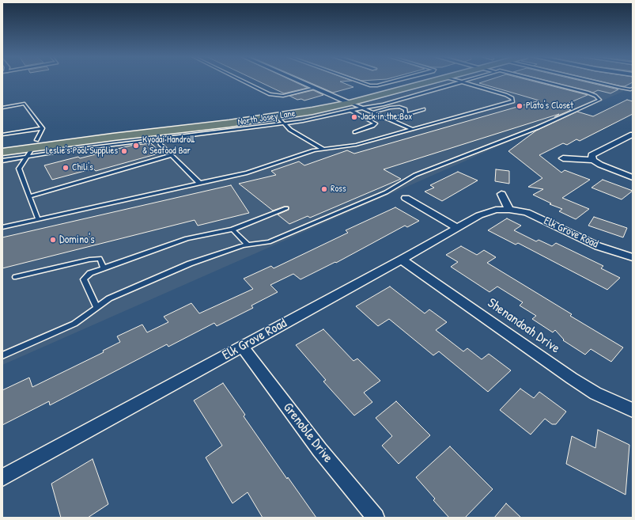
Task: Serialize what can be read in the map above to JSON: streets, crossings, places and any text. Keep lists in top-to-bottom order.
{
  "streets": {
    "main road": ["North Josey Lane"],
    "street": ["Elk Grove Road", "Shenandoah Drive", "Grenoble Drive"]
  },
  "crossings": [
    ["Elk Grove Road", "Shenandoah Drive"],
    ["Elk Grove Road", "Grenoble Drive"]
  ],
  "places": [
    "Plato's Closet",
    "Jack in the Box",
    "Kyodai Handroll & Seafood Bar",
    "Leslie's Pool Supplies",
    "Chili's",
    "Ross",
    "Domino's"
  ]
}
